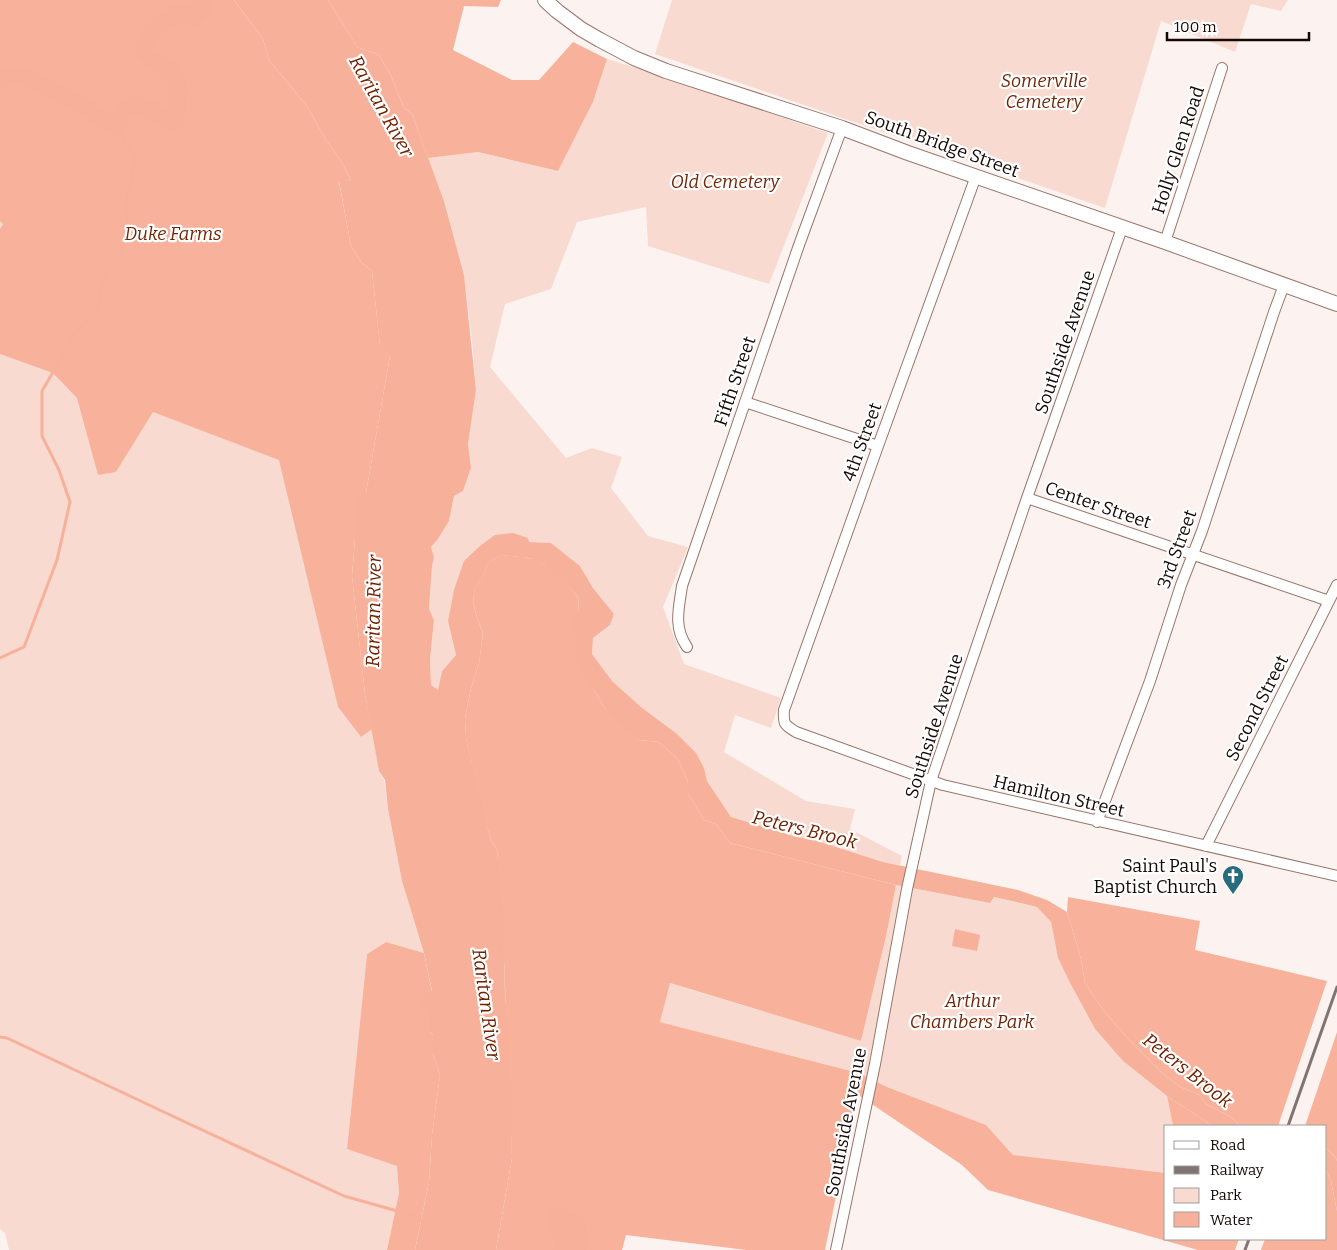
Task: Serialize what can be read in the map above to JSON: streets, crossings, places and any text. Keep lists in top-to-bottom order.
{
  "streets": {
    "street": [
      "South Bridge Street",
      "Holly Glen Road",
      "Southside Avenue",
      "Fifth Street",
      "4th Street",
      "Center Street",
      "3rd Street",
      "Second Street",
      "Hamilton Street"
    ]
  },
  "crossings": [
    ["South Bridge Street", "Holly Glen Road"],
    ["South Bridge Street", "Southside Avenue"],
    ["South Bridge Street", "Fifth Street"],
    ["South Bridge Street", "4th Street"],
    ["South Bridge Street", "3rd Street"],
    ["Southside Avenue", "Center Street"],
    ["Southside Avenue", "Hamilton Street"],
    ["4th Street", "Hamilton Street"],
    ["Center Street", "3rd Street"],
    ["Center Street", "Second Street"],
    ["3rd Street", "Hamilton Street"],
    ["Second Street", "Hamilton Street"]
  ],
  "water": ["Raritan River", "Peters Brook"],
  "parks": [
    "Somerville Cemetery",
    "Old Cemetery",
    "Duke Farms",
    "Arthur Chambers Park"
  ],
  "places": {
    "church": ["Saint Paul's Baptist Church"]
  },
  "legend": [
    "Road",
    "Railway",
    "Park",
    "Water"
  ],
  "scale_bar": "100 m"
}
